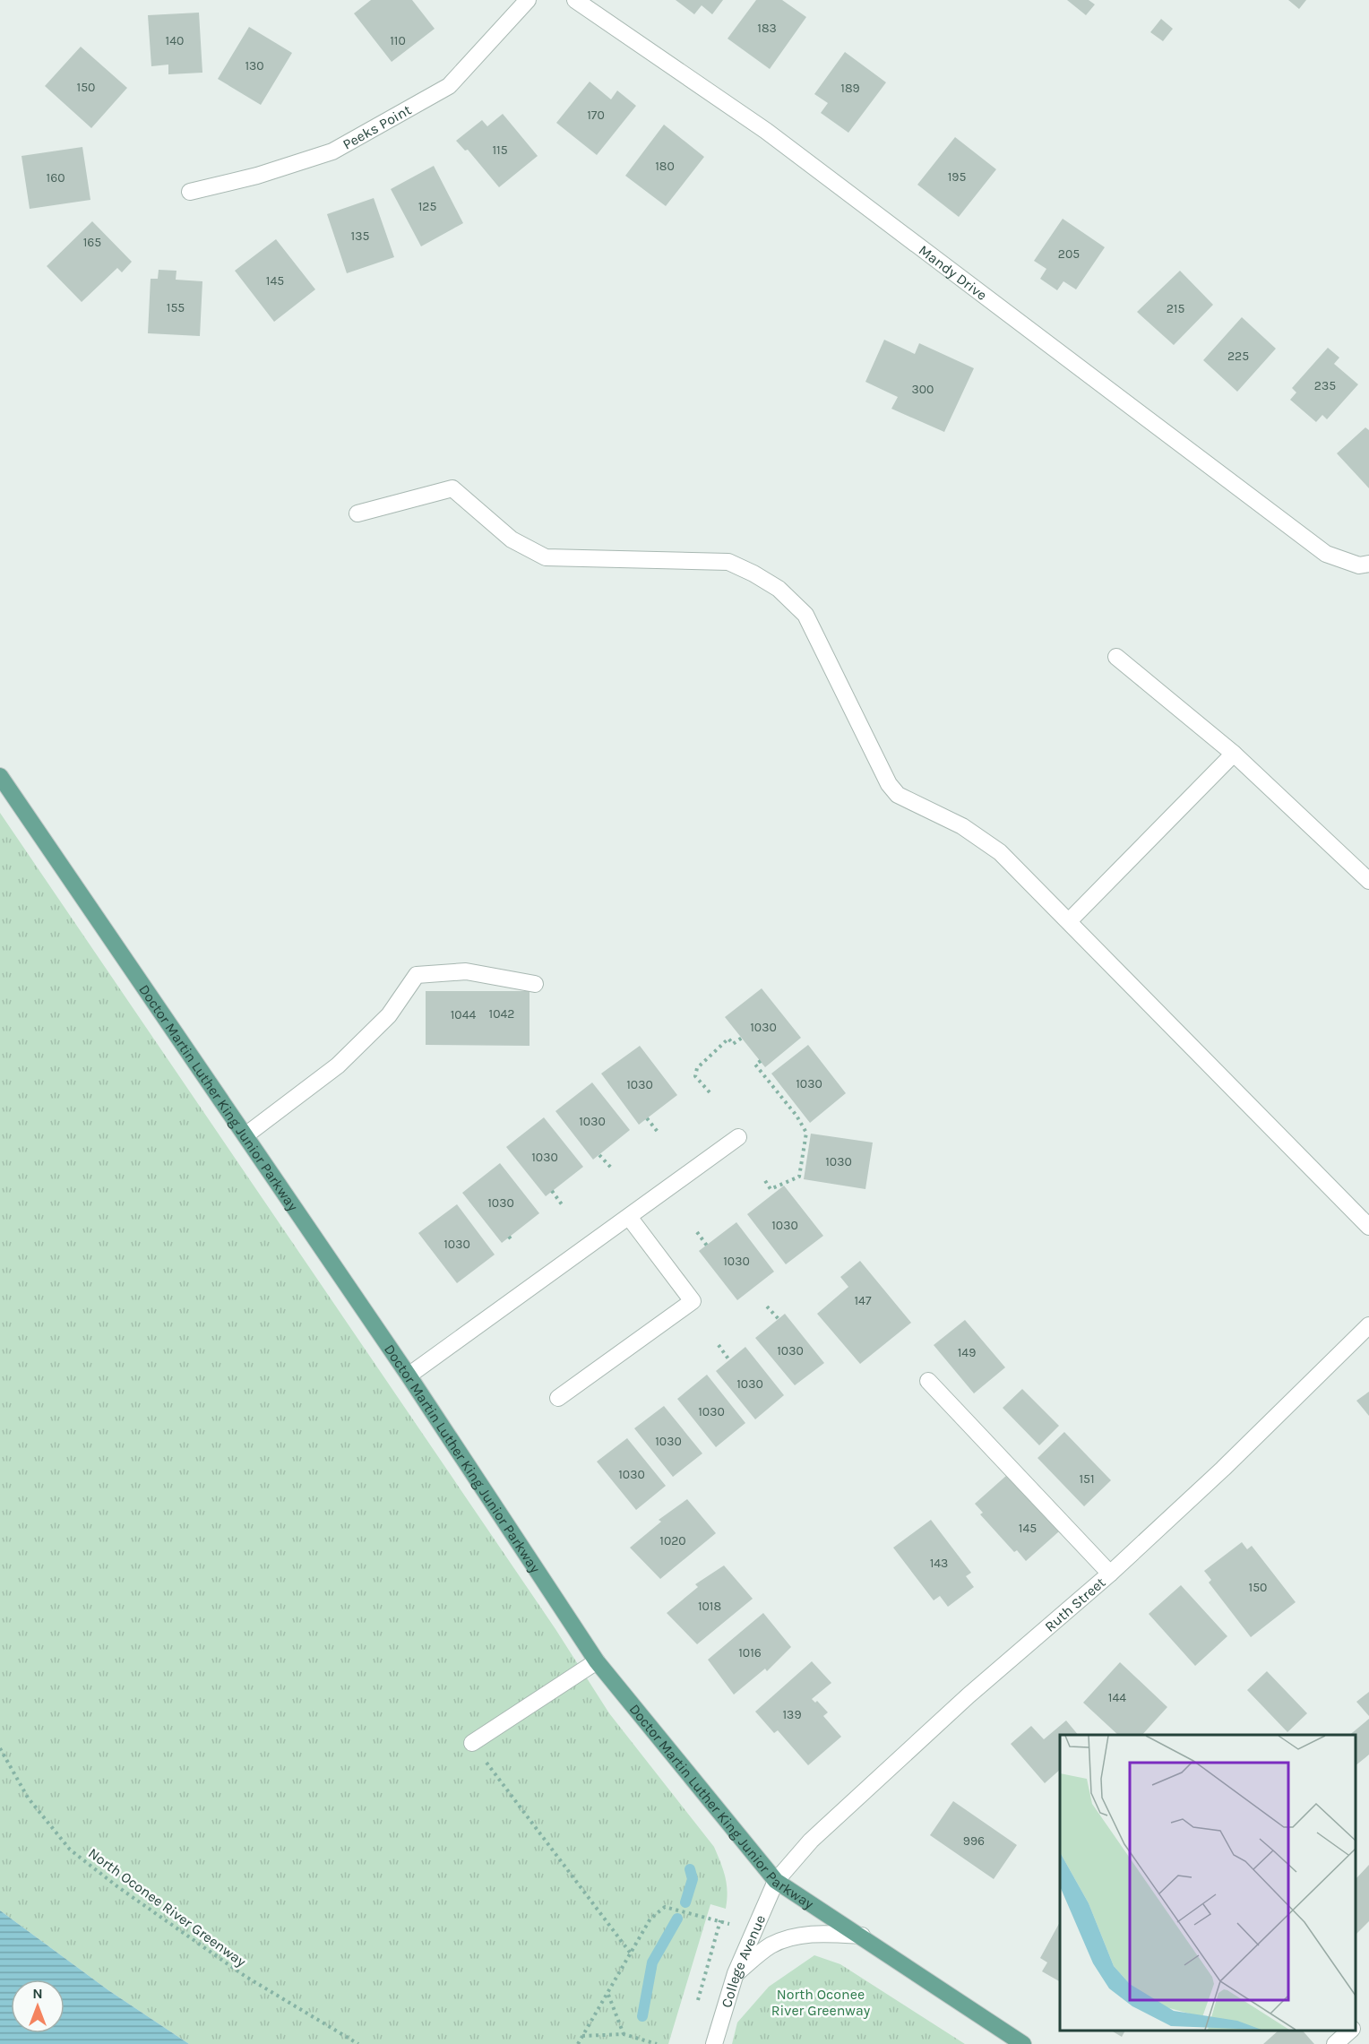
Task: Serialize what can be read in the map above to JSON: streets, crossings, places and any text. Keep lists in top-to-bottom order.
{
  "streets": {
    "main road": ["Doctor Martin Luther King Junior Parkway"],
    "street": [
      "Peeks Point",
      "Mandy Drive",
      "Ruth Street",
      "College Avenue"
    ],
    "path": ["North Oconee River Greenway"]
  },
  "crossings": [
    ["Doctor Martin Luther King Junior Parkway", "Ruth Street"],
    ["Doctor Martin Luther King Junior Parkway", "College Avenue"],
    ["Ruth Street", "College Avenue"]
  ],
  "parks": ["North Oconee River Greenway"],
  "house_numbers": [
    "183",
    "140",
    "110",
    "130",
    "150",
    "189",
    "170",
    "115",
    "180",
    "195",
    "160",
    "125",
    "135",
    "165",
    "205",
    "145",
    "155",
    "215",
    "225",
    "235",
    "300",
    "1042",
    "1044",
    "1030",
    "1030",
    "1030",
    "1030",
    "1030",
    "1030",
    "1030",
    "1030",
    "1030",
    "1030",
    "147",
    "1030",
    "149",
    "1030",
    "1030",
    "1030",
    "1030",
    "151",
    "145",
    "1020",
    "143",
    "150",
    "1018",
    "1016",
    "144",
    "139",
    "996"
  ],
  "north": "top"
}
